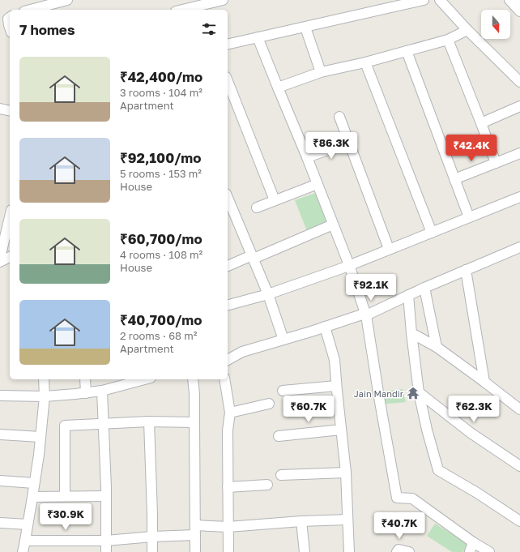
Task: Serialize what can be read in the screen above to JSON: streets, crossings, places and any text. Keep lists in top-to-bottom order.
{
  "places": {
    "temple": ["Jain Mandir"]
  },
  "north": "bottom",
  "page": {
    "heading": "7 homes",
    "list": [
      {
        "name": "₹42,400/mo",
        "note": "3 rooms · 104 m² · Apartment"
      },
      {
        "name": "₹92,100/mo",
        "note": "5 rooms · 153 m² · House"
      },
      {
        "name": "₹60,700/mo",
        "note": "4 rooms · 108 m² · House"
      },
      {
        "name": "₹40,700/mo",
        "note": "2 rooms · 68 m² · Apartment"
      }
    ],
    "price": [
      "₹86.3K",
      "₹42.4K",
      "₹92.1K",
      "₹60.7K",
      "₹62.3K",
      "₹30.9K",
      "₹40.7K"
    ]
  }
}
